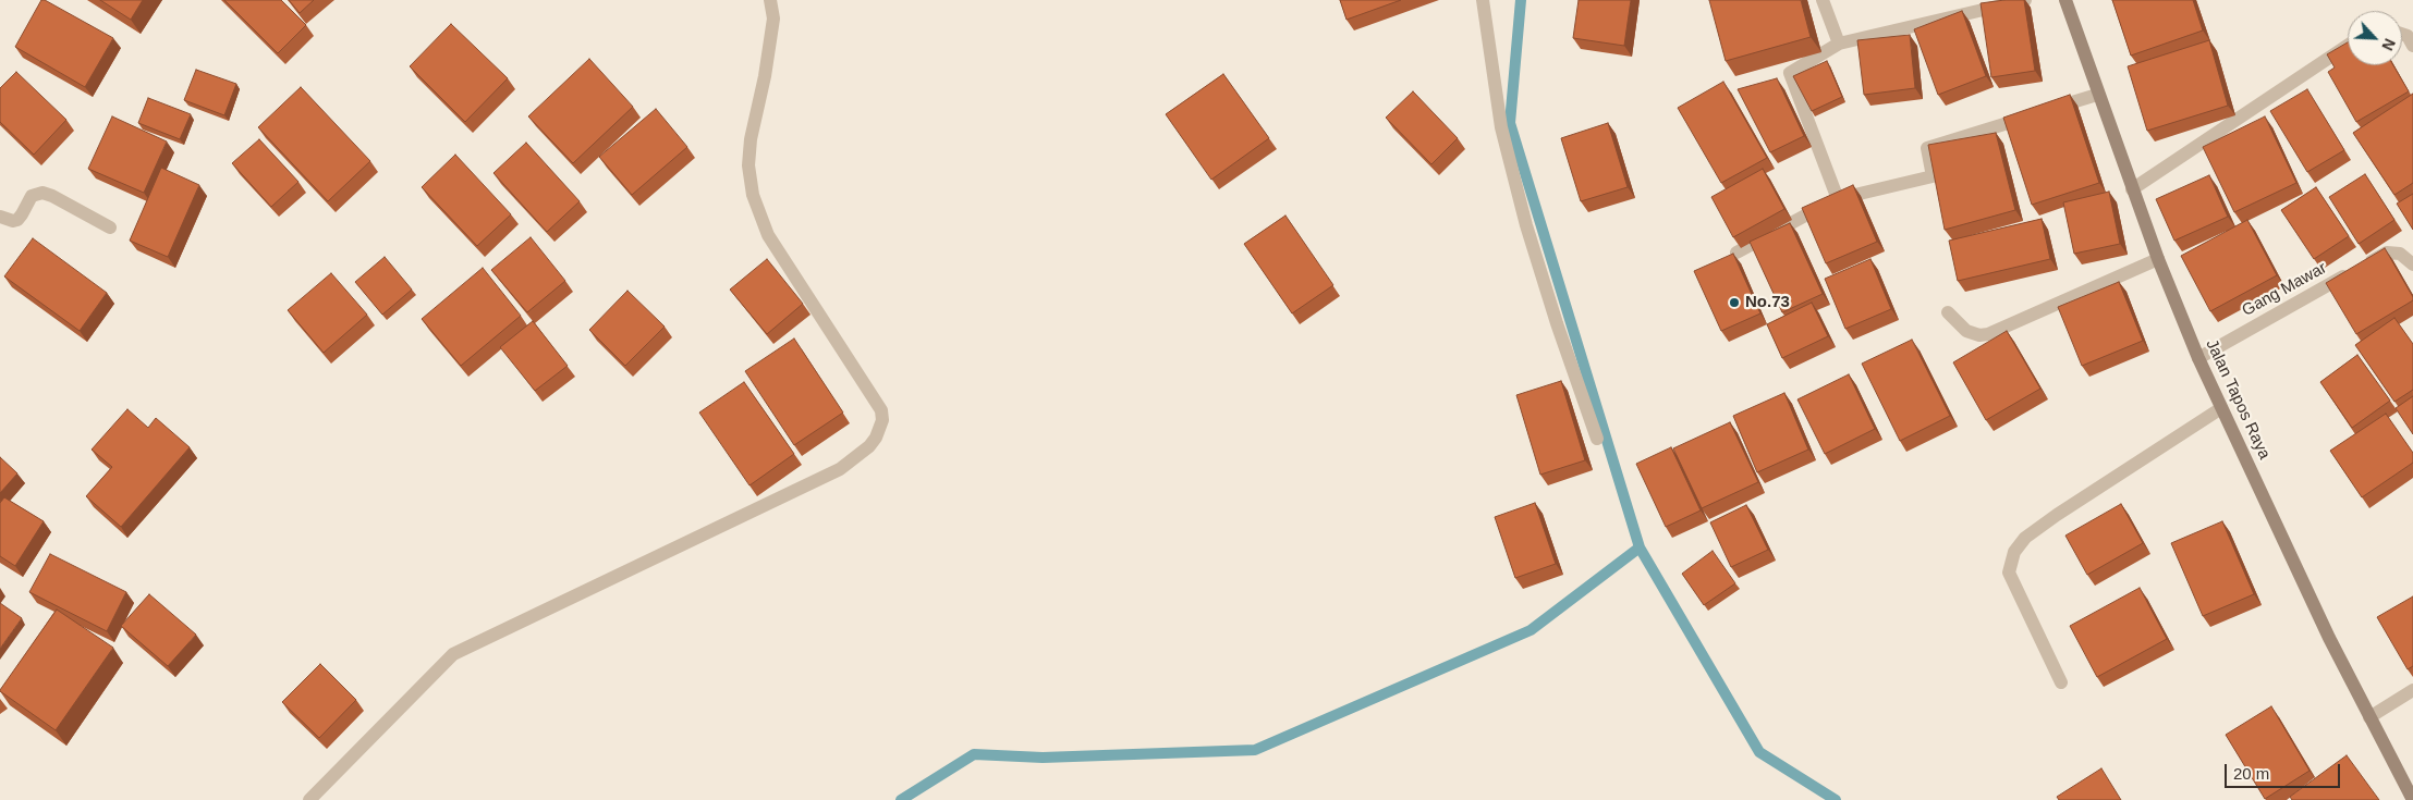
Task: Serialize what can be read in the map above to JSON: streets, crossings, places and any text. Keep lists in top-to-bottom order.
{
  "streets": {
    "main road": ["Jalan Tapos Raya"],
    "street": ["Gang Mawar"]
  },
  "crossings": [
    ["Gang Mawar", "Jalan Tapos Raya"]
  ],
  "places": ["No.73"],
  "scale_bar": "20 m",
  "north": "bottom right"
}
